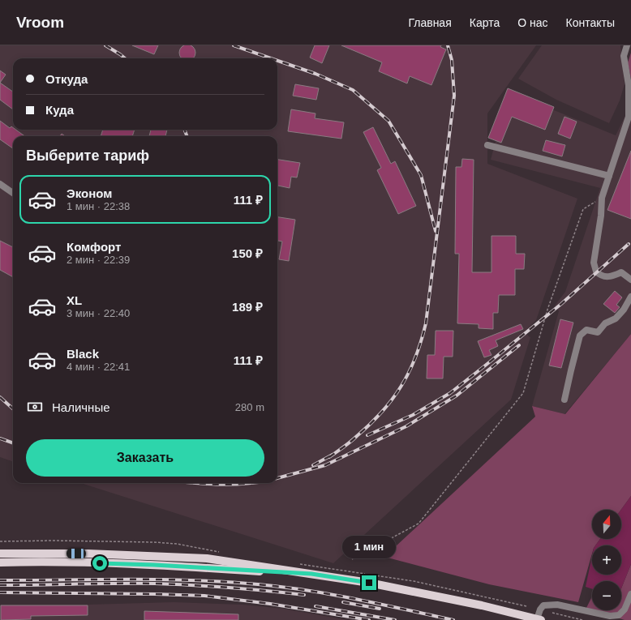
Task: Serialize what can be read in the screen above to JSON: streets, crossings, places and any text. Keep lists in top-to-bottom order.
{
  "north": "top",
  "page": {
    "header": "Vroom",
    "nav": [
      "Главная",
      "Карта",
      "О нас",
      "Контакты"
    ],
    "banner": ["Откуда", "Куда"],
    "heading": "Выберите тариф",
    "list": [
      {
        "name": "Эконом",
        "note": "1 мин · 22:38",
        "value": "111 ₽"
      },
      {
        "name": "Комфорт",
        "note": "2 мин · 22:39",
        "value": "150 ₽"
      },
      {
        "name": "XL",
        "note": "3 мин · 22:40",
        "value": "189 ₽"
      },
      {
        "name": "Black",
        "note": "4 мин · 22:41",
        "value": "111 ₽"
      }
    ],
    "pay": ["Наличные", "280 m"],
    "buttons": "Заказать",
    "map_buttons": ["+", "−"],
    "bubble": "1 мин"
  }
}
